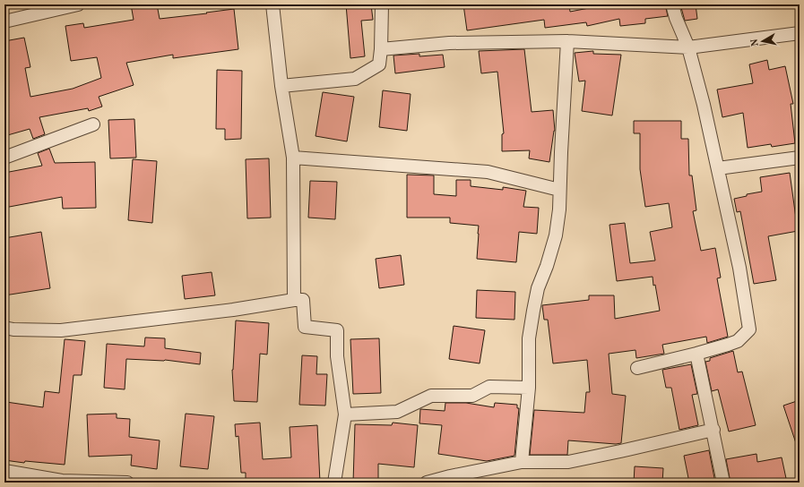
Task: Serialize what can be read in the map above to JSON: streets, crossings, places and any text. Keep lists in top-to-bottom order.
{
  "north": "left"
}
